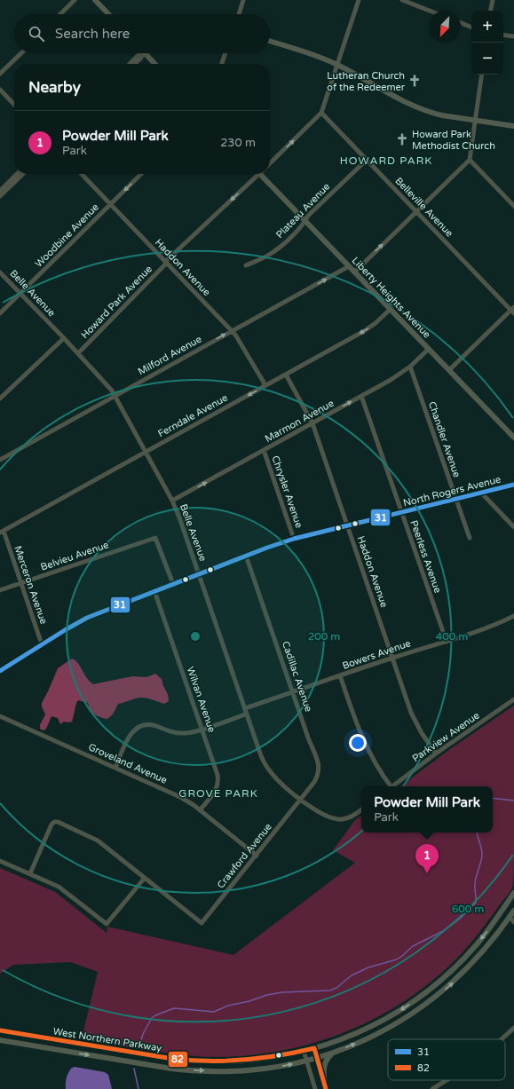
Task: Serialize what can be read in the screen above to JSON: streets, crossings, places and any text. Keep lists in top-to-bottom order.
{
  "streets": {
    "main road": ["Liberty Heights Avenue", "West Northern Parkway"],
    "street": [
      "Belleville Avenue",
      "Plateau Avenue",
      "Woodbine Avenue",
      "Haddon Avenue",
      "Belle Avenue",
      "Howard Park Avenue",
      "Milford Avenue",
      "Ferndale Avenue",
      "Marmon Avenue",
      "Chandler Avenue",
      "North Rogers Avenue",
      "Chrysler Avenue",
      "Belvieu Avenue",
      "Peerless Avenue",
      "Merceron Avenue",
      "Bowers Avenue",
      "Cadillac Avenue",
      "Wilvan Avenue",
      "Parkview Avenue",
      "Groveland Avenue",
      "Crawford Avenue"
    ]
  },
  "crossings": [
    ["Belleville Avenue", "Plateau Avenue"],
    ["Belleville Avenue", "Howard Park Avenue"],
    ["Plateau Avenue", "Liberty Heights Avenue"],
    ["Woodbine Avenue", "Haddon Avenue"],
    ["Woodbine Avenue", "Belle Avenue"],
    ["Haddon Avenue", "Howard Park Avenue"],
    ["Haddon Avenue", "Milford Avenue"],
    ["Haddon Avenue", "Ferndale Avenue"],
    ["Haddon Avenue", "Marmon Avenue"],
    ["Haddon Avenue", "North Rogers Avenue"],
    ["Haddon Avenue", "Bowers Avenue"],
    ["Haddon Avenue", "Parkview Avenue"],
    ["Belle Avenue", "Howard Park Avenue"],
    ["Belle Avenue", "Milford Avenue"],
    ["Belle Avenue", "Ferndale Avenue"],
    ["Belle Avenue", "Marmon Avenue"],
    ["Belle Avenue", "North Rogers Avenue"],
    ["Belle Avenue", "Bowers Avenue"],
    ["Belle Avenue", "Cadillac Avenue"],
    ["Belle Avenue", "Crawford Avenue"],
    ["Liberty Heights Avenue", "Milford Avenue"],
    ["Liberty Heights Avenue", "Ferndale Avenue"],
    ["Liberty Heights Avenue", "Marmon Avenue"],
    ["Ferndale Avenue", "Merceron Avenue"],
    ["Marmon Avenue", "Chandler Avenue"],
    ["Marmon Avenue", "Chrysler Avenue"],
    ["Marmon Avenue", "Peerless Avenue"],
    ["Chandler Avenue", "North Rogers Avenue"],
    ["North Rogers Avenue", "Chrysler Avenue"],
    ["North Rogers Avenue", "Belvieu Avenue"],
    ["North Rogers Avenue", "Peerless Avenue"],
    ["North Rogers Avenue", "Merceron Avenue"],
    ["North Rogers Avenue", "Cadillac Avenue"],
    ["North Rogers Avenue", "Wilvan Avenue"],
    ["Belvieu Avenue", "Merceron Avenue"],
    ["Peerless Avenue", "Bowers Avenue"],
    ["Bowers Avenue", "Cadillac Avenue"],
    ["Cadillac Avenue", "Crawford Avenue"],
    ["Wilvan Avenue", "Groveland Avenue"],
    ["Groveland Avenue", "Crawford Avenue"]
  ],
  "one_way": ["Milford Avenue", "Ferndale Avenue", "Marmon Avenue"],
  "districts": ["HOWARD PARK", "GROVE PARK"],
  "places": {
    "church": ["Lutheran Church of the Redeemer", "Howard Park Methodist Church"]
  },
  "lines": ["transit line 31", "transit line 82"],
  "legend": ["31", "82"],
  "north": "bottom left",
  "page": {
    "map_buttons": ["+", "−"],
    "search": "Search here",
    "heading": "Nearby",
    "list": [
      {
        "mark": "1",
        "name": "Powder Mill Park",
        "note": "Park",
        "value": "230 m"
      }
    ],
    "popup": ["Powder Mill Park", "Park"],
    "pins": "1"
  },
  "rings": ["200 m", "400 m", "600 m"]
}
